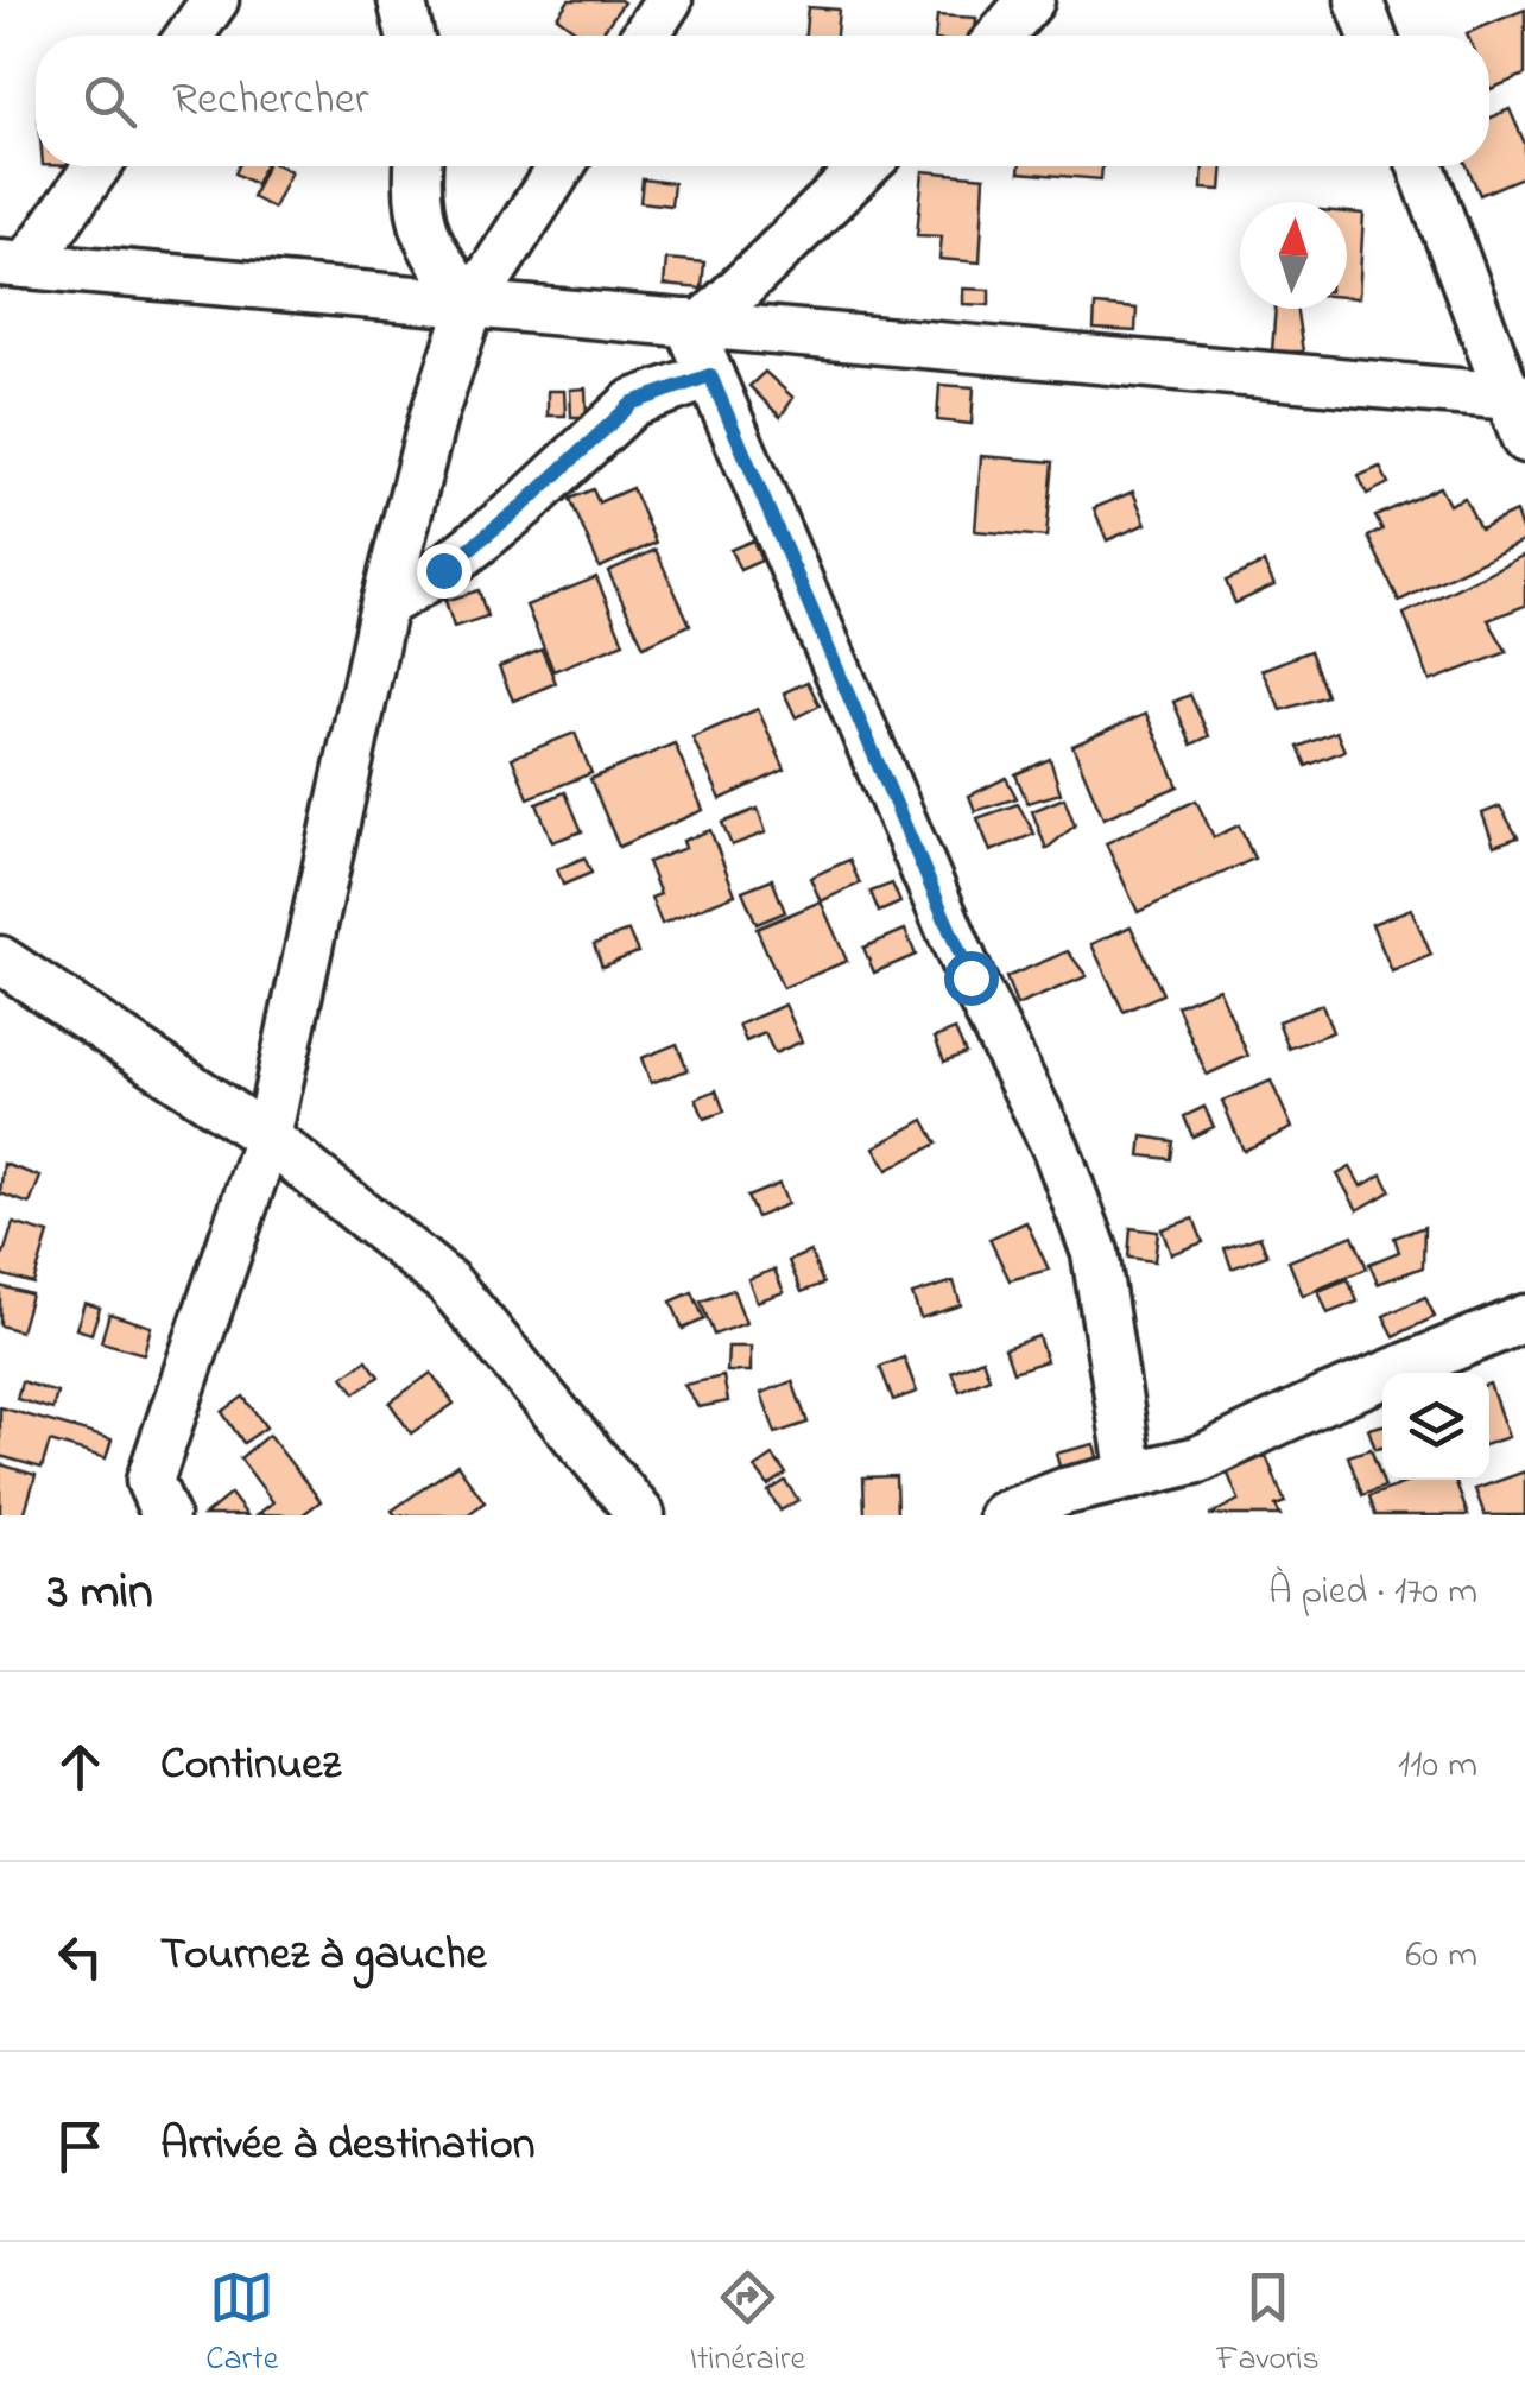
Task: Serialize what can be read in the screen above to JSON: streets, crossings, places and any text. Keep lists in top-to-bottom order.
{
  "north": "top",
  "page": {
    "search": "Rechercher",
    "heading": ["3 min", "À pied · 170 m"],
    "list": [
      ["Continuez", "110 m"],
      ["Tournez à gauche", "60 m"],
      "Arrivée à destination"
    ],
    "nav": ["Carte", "Itinéraire", "Favoris"]
  }
}
